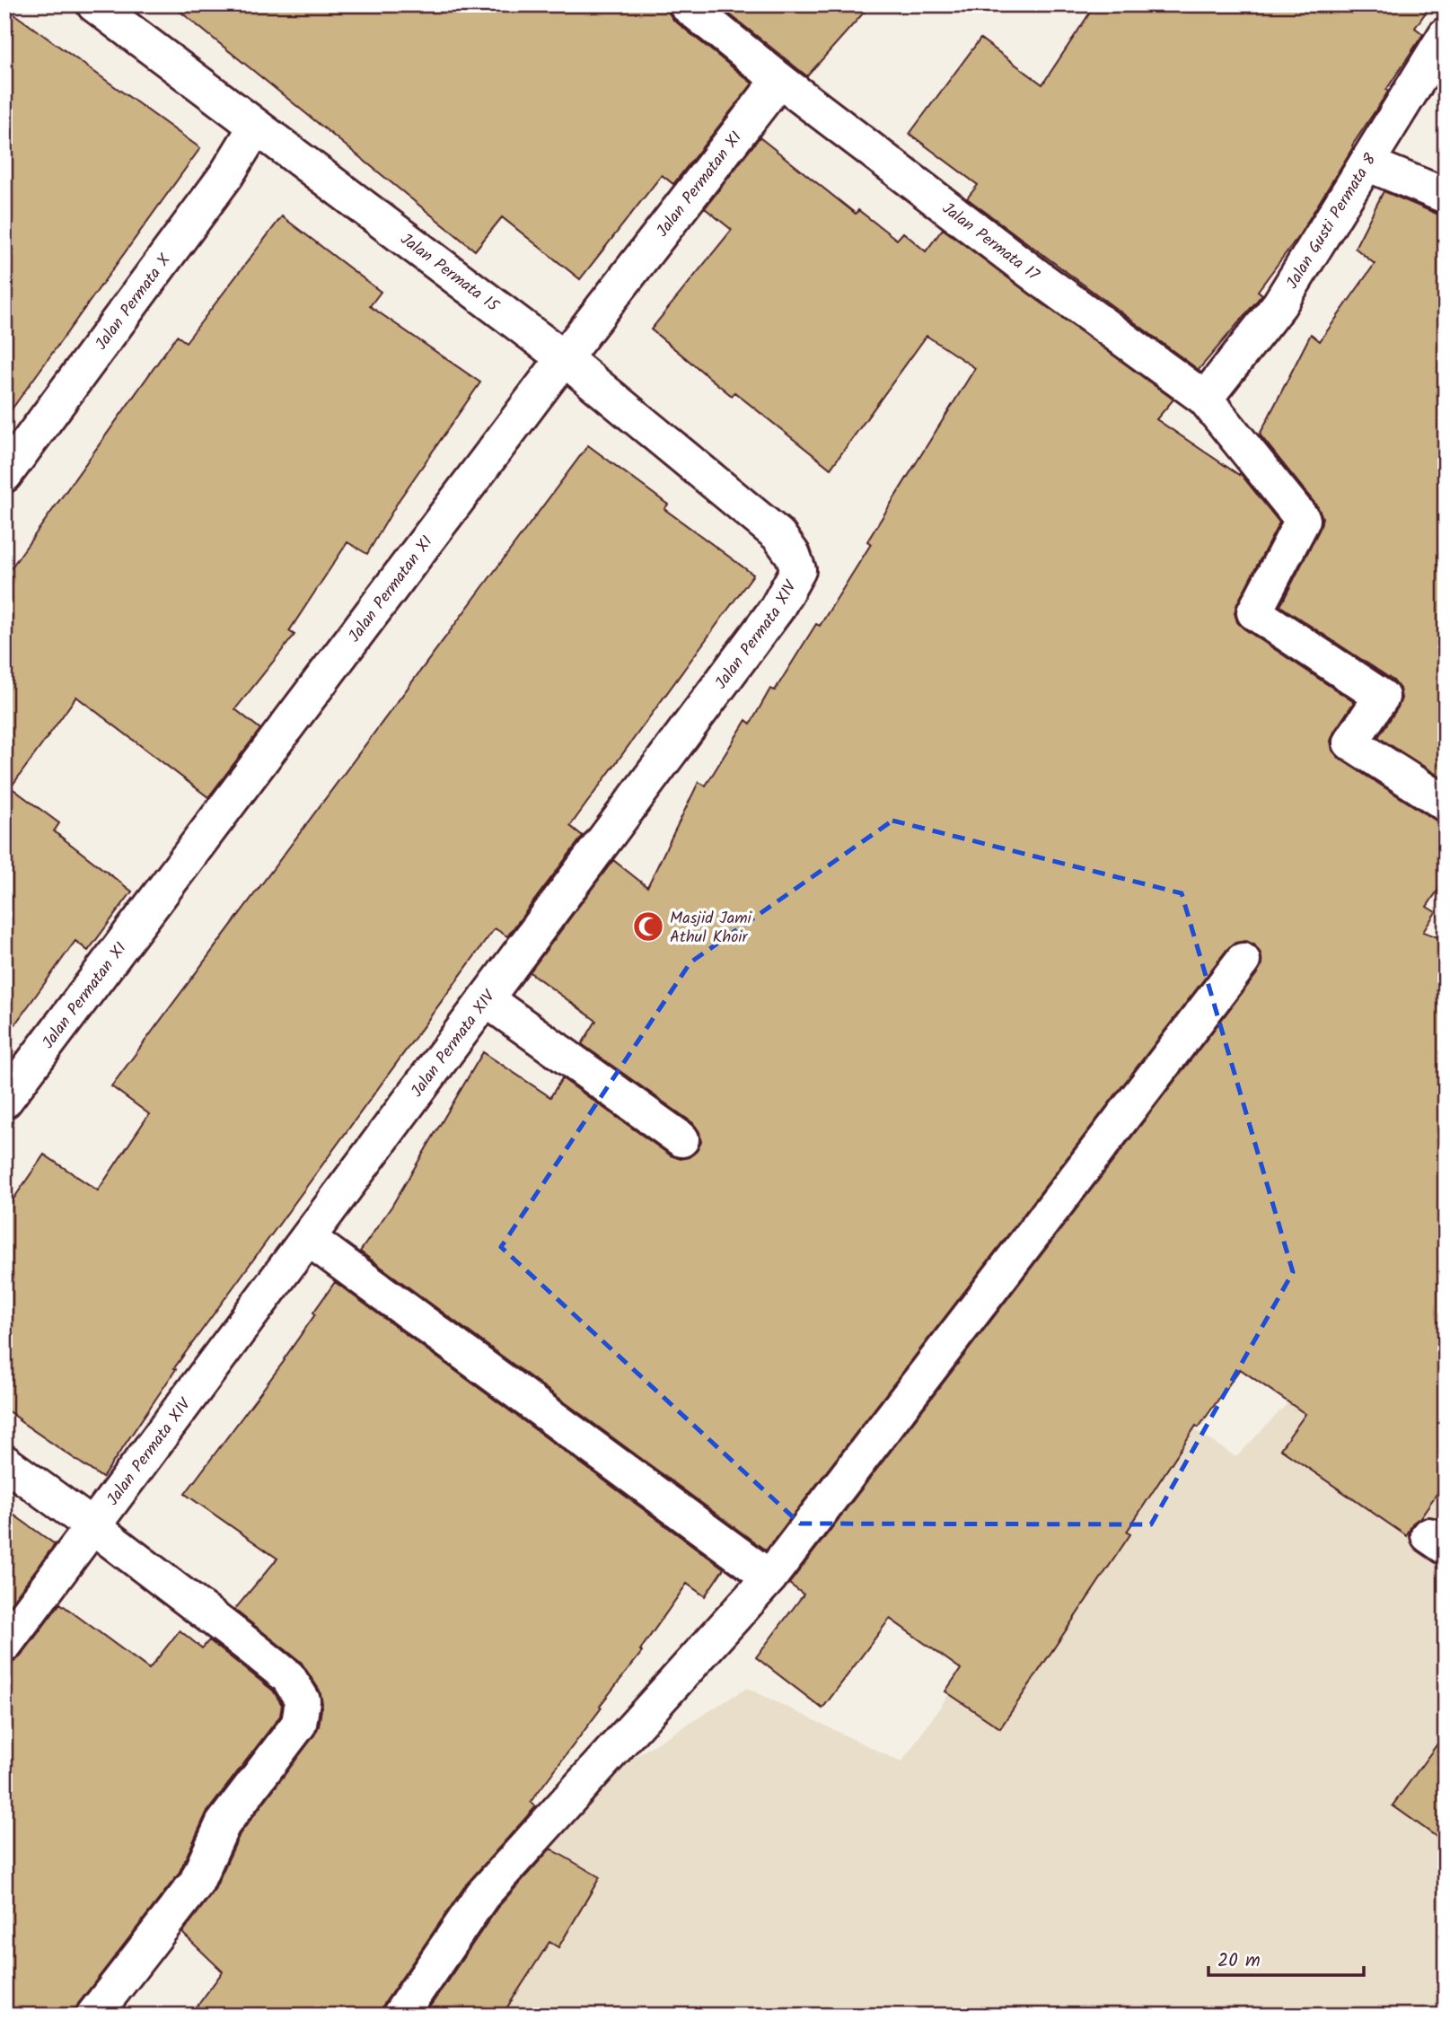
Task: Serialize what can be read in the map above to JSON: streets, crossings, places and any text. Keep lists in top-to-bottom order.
{
  "streets": {
    "street": [
      "Jalan Permatan XI",
      "Jalan Gusti Permata 8",
      "Jalan Permata 17",
      "Jalan Permata 15",
      "Jalan Permata X",
      "Jalan Permata XIV"
    ]
  },
  "crossings": [
    ["Jalan Permatan XI", "Jalan Permata 17"],
    ["Jalan Permatan XI", "Jalan Permata 15"],
    ["Jalan Gusti Permata 8", "Jalan Permata 17"],
    ["Jalan Permata 15", "Jalan Permata X"],
    ["Jalan Permata 15", "Jalan Permata XIV"]
  ],
  "places": {
    "mosque": ["Masjid Jami Athul Khoir"]
  },
  "scale_bar": "20 m"
}
